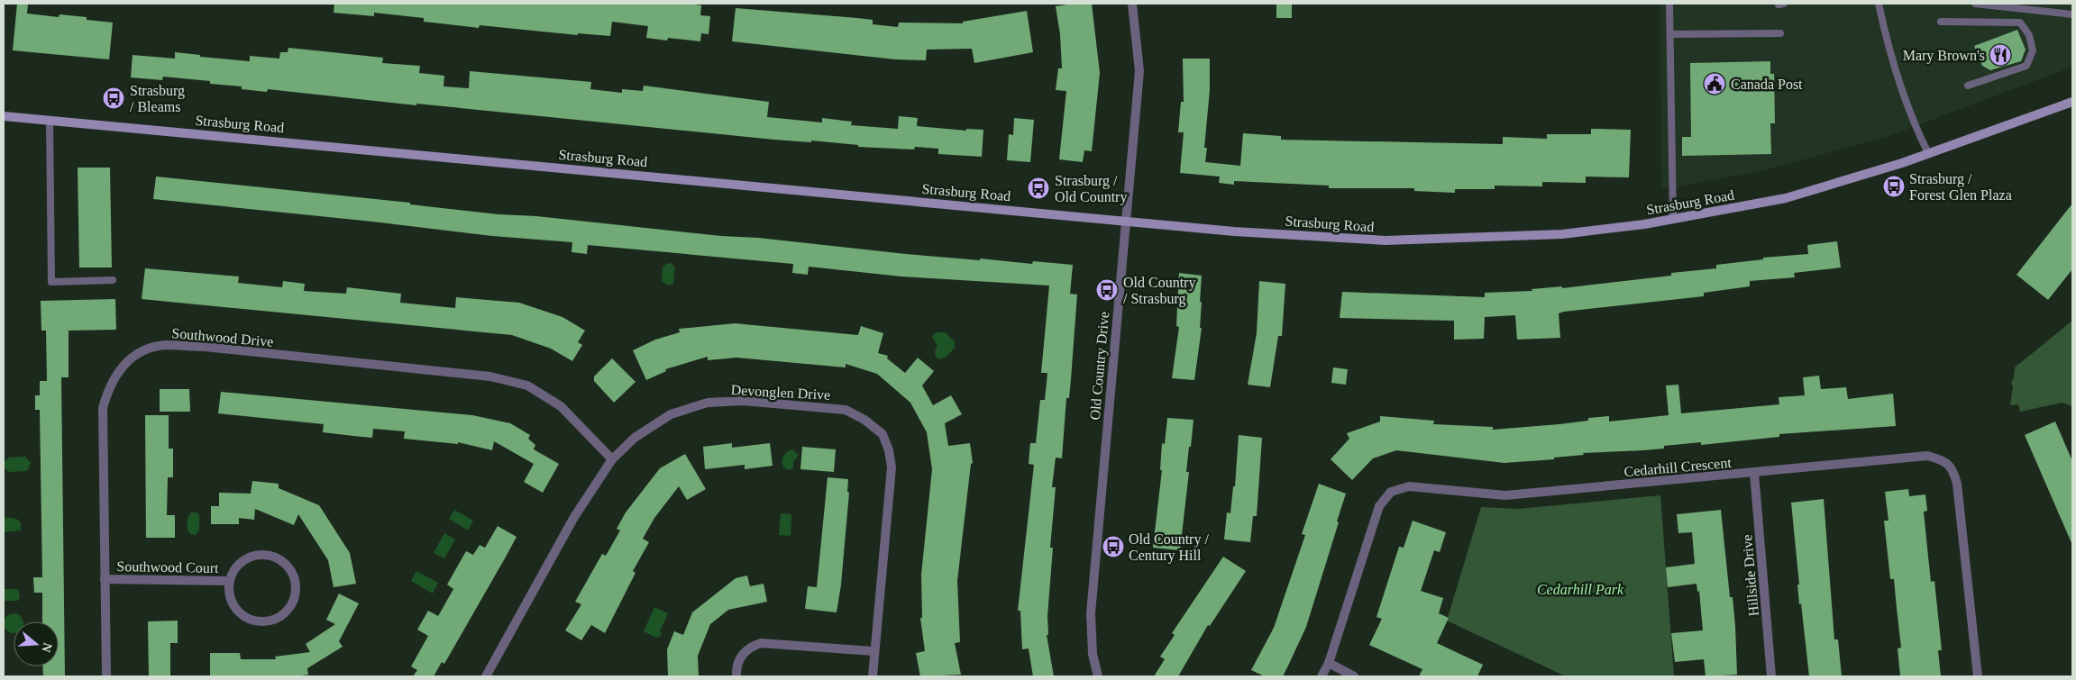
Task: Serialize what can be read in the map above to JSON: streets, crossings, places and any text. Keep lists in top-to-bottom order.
{
  "streets": {
    "street": [
      "Strasburg Road",
      "Southwood Drive",
      "Old Country Drive",
      "Devonglen Drive",
      "Cedarhill Crescent",
      "Southwood Court",
      "Hillside Drive"
    ]
  },
  "crossings": [
    ["Strasburg Road", "Old Country Drive"],
    ["Southwood Drive", "Devonglen Drive"],
    ["Southwood Drive", "Southwood Court"],
    ["Cedarhill Crescent", "Hillside Drive"]
  ],
  "parks": ["Cedarhill Park"],
  "places": {
    "restaurant": ["Mary Brown's"],
    "public building": ["Canada Post"],
    "bus stop": [
      "Strasburg / Bleams",
      "Strasburg / Forest Glen Plaza",
      "Strasburg / Old Country",
      "Old Country / Strasburg",
      "Old Country / Century Hill"
    ]
  },
  "north": "right"
}
